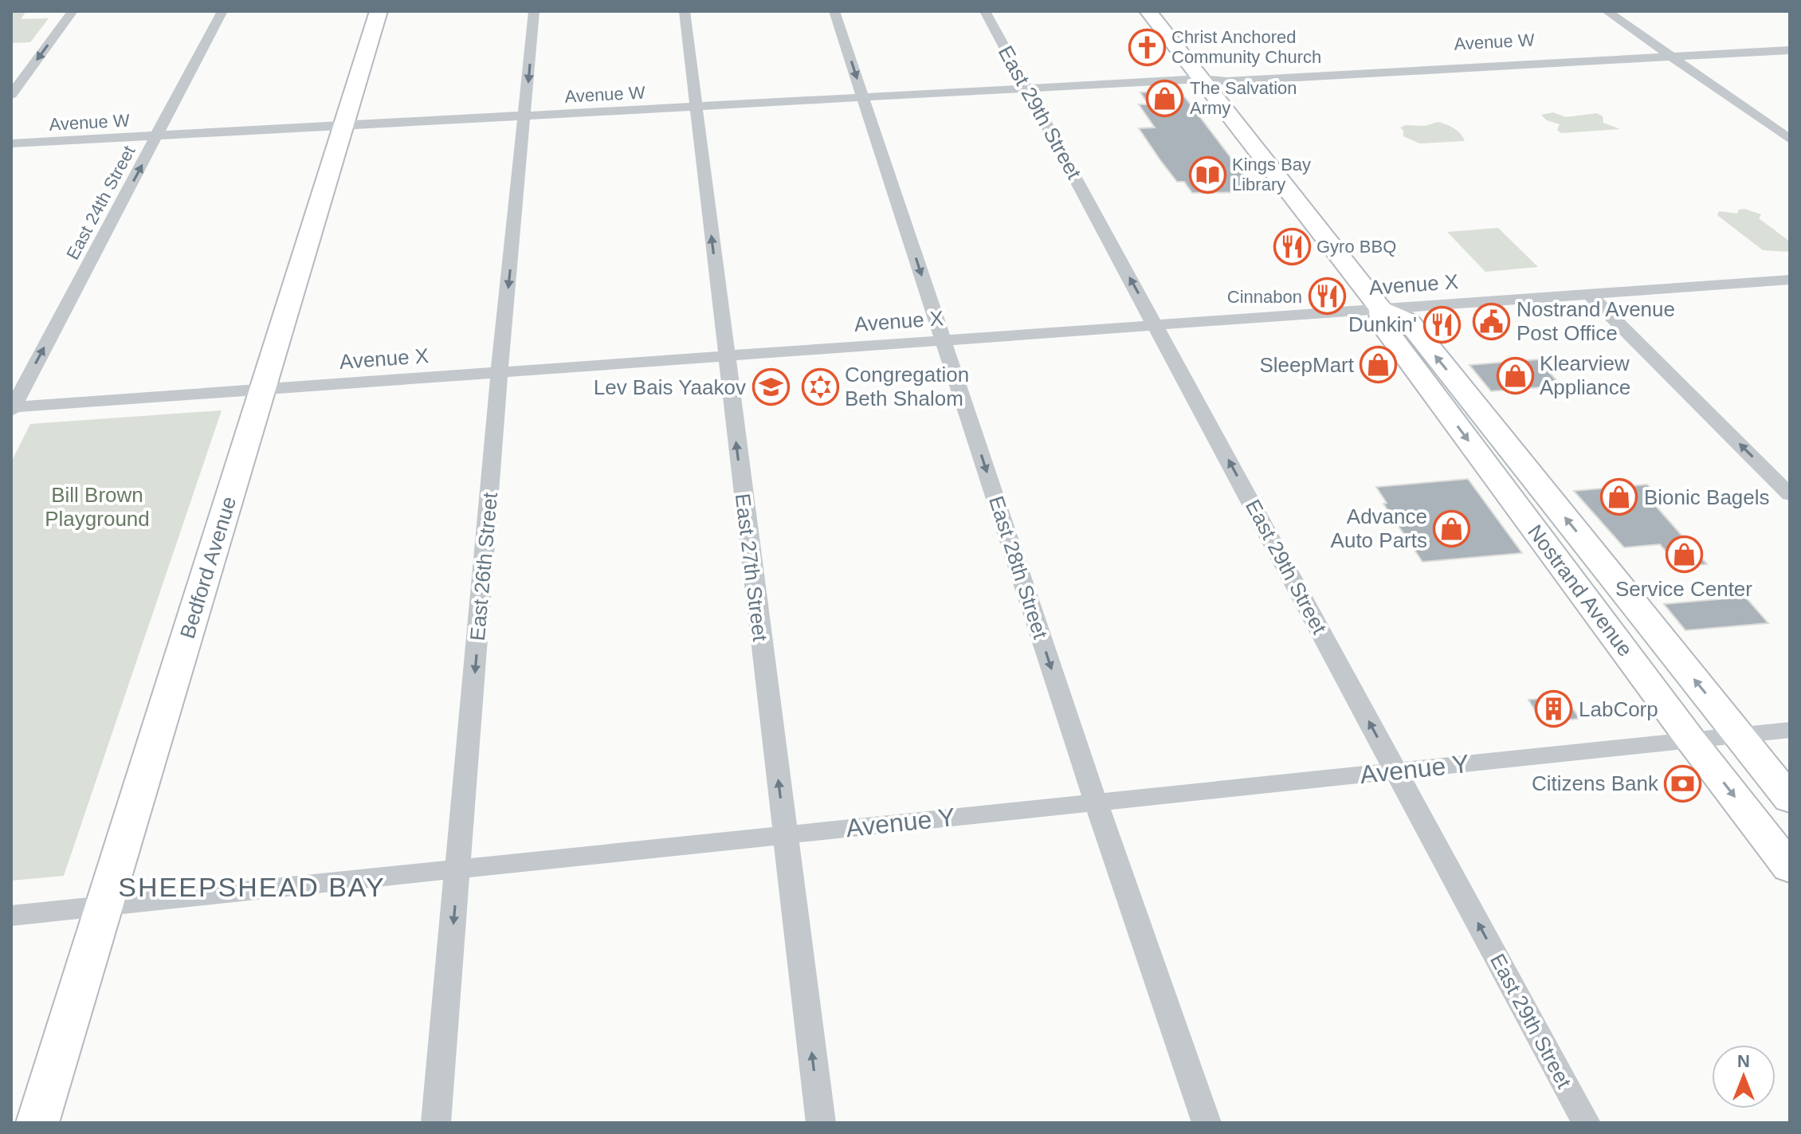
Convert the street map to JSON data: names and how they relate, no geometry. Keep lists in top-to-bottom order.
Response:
{
  "streets": {
    "main road": ["Bedford Avenue", "Nostrand Avenue"],
    "street": [
      "Avenue W",
      "East 29th Street",
      "East 24th Street",
      "Avenue X",
      "East 26th Street",
      "East 27th Street",
      "East 28th Street",
      "Avenue Y"
    ]
  },
  "crossings": [
    ["Avenue W", "East 29th Street"],
    ["Avenue W", "East 24th Street"],
    ["Avenue W", "East 26th Street"],
    ["Avenue W", "Bedford Avenue"],
    ["Avenue W", "East 27th Street"],
    ["Avenue W", "East 28th Street"],
    ["Avenue W", "Nostrand Avenue"],
    ["East 29th Street", "Avenue X"],
    ["East 29th Street", "Avenue Y"],
    ["East 24th Street", "Avenue X"],
    ["Avenue X", "East 26th Street"],
    ["Avenue X", "Bedford Avenue"],
    ["Avenue X", "East 27th Street"],
    ["Avenue X", "East 28th Street"],
    ["Avenue X", "Nostrand Avenue"],
    ["East 26th Street", "Avenue Y"],
    ["Bedford Avenue", "Avenue Y"],
    ["East 27th Street", "Avenue Y"],
    ["East 28th Street", "Avenue Y"],
    ["Nostrand Avenue", "Avenue Y"]
  ],
  "one_way": [
    "East 29th Street",
    "East 24th Street",
    "East 26th Street",
    "East 27th Street",
    "East 28th Street"
  ],
  "districts": ["SHEEPSHEAD BAY"],
  "parks": ["Bill Brown Playground"],
  "places": {
    "church": ["Christ Anchored Community Church"],
    "shop": [
      "The Salvation Army",
      "SleepMart",
      "Klearview Appliance",
      "Bionic Bagels",
      "Advance Auto Parts",
      "Service Center"
    ],
    "library": ["Kings Bay Library"],
    "restaurant": ["Gyro BBQ", "Cinnabon", "Dunkin'"],
    "public building": ["Nostrand Avenue Post Office"],
    "synagogue": ["Congregation Beth Shalom"],
    "school or university": ["Lev Bais Yaakov"],
    "building": ["LabCorp"],
    "bank": ["Citizens Bank"]
  },
  "north": "top"
}
